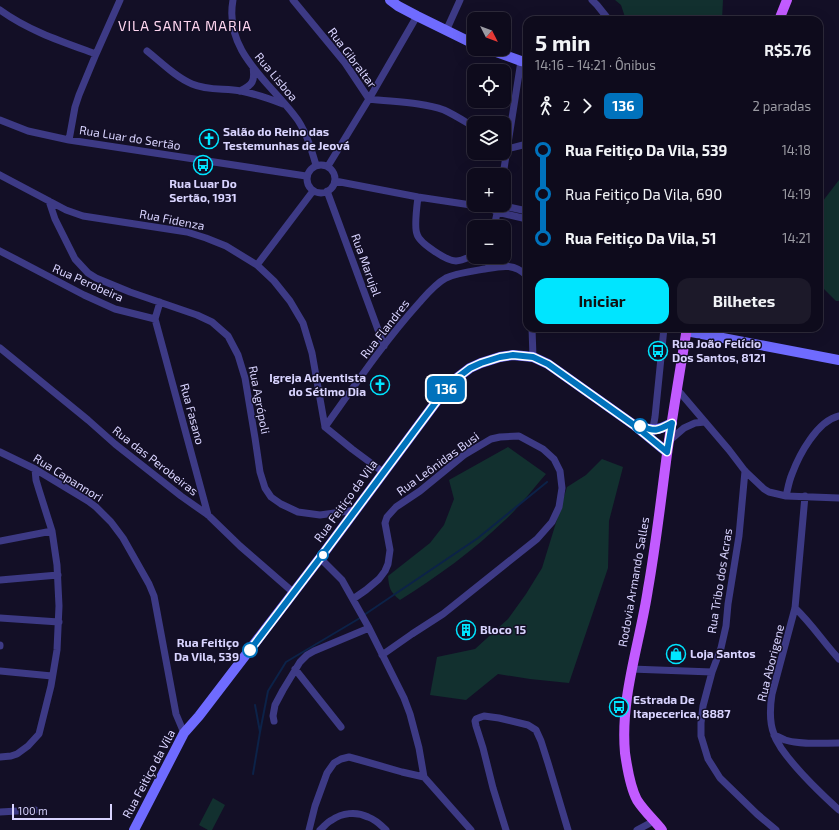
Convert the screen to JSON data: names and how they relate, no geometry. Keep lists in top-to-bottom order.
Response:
{
  "streets": {
    "main road": ["Rodovia Armando Salles"],
    "street": [
      "Rua Gibraltar",
      "Rua Lisboa",
      "Rua Luar do Sertão",
      "Rua Fidenza",
      "Rua Marujal",
      "Rua Perobeira",
      "Rua Flandres",
      "Rua Agrópoli",
      "Rua Fasano",
      "Rua das Perobeiras",
      "Rua Leônidas Busi",
      "Rua Capannori",
      "Rua Feitiço da Vila",
      "Rua Tribo dos Acras",
      "Rua Aborigene"
    ]
  },
  "crossings": [
    ["Rua Lisboa", "Rua Luar do Sertão"],
    ["Rua Lisboa", "Rua Marujal"],
    ["Rua Luar do Sertão", "Rua Marujal"],
    ["Rua Fidenza", "Rua Flandres"],
    ["Rua Fidenza", "Rua Agrópoli"],
    ["Rua Marujal", "Rua Flandres"],
    ["Rua Perobeira", "Rua Fasano"],
    ["Rua Agrópoli", "Rua Feitiço da Vila"],
    ["Rua Fasano", "Rua das Perobeiras"],
    ["Rua das Perobeiras", "Rua Feitiço da Vila"],
    ["Rua Capannori", "Rua Feitiço da Vila"],
    ["Rua Feitiço da Vila", "Rodovia Armando Salles"]
  ],
  "districts": ["VILA SANTA MARIA"],
  "places": {
    "church": ["Salão do Reino das Testemunhas de Jeová", "Igreja Adventista do Sétimo Dia"],
    "bus stop": ["Rua Luar Do Sertão, 1931", "Rua João Felício Dos Santos, 8121", "Estrada De Itapecerica, 8887"],
    "building": ["Bloco 15"],
    "other": ["Rua Feitiço Da Vila, 539"],
    "shop": ["Loja Santos"]
  },
  "lines": ["bus line 136"],
  "scale_bar": "100 m",
  "north": "bottom right",
  "page": {
    "on_map": "136",
    "map_buttons": ["+", "−"],
    "heading": ["5 min", "14:16 – 14:21 · Ônibus", "R$5.76"],
    "legs": ["2", "136", "2 paradas"],
    "list": [
      {
        "name": "Rua Feitiço Da Vila, 539",
        "value": "14:18"
      },
      {
        "name": "Rua Feitiço Da Vila, 690",
        "value": "14:19"
      },
      {
        "name": "Rua Feitiço Da Vila, 51",
        "value": "14:21"
      }
    ],
    "buttons": ["Iniciar", "Bilhetes"],
    "scale": "100 m"
  }
}
